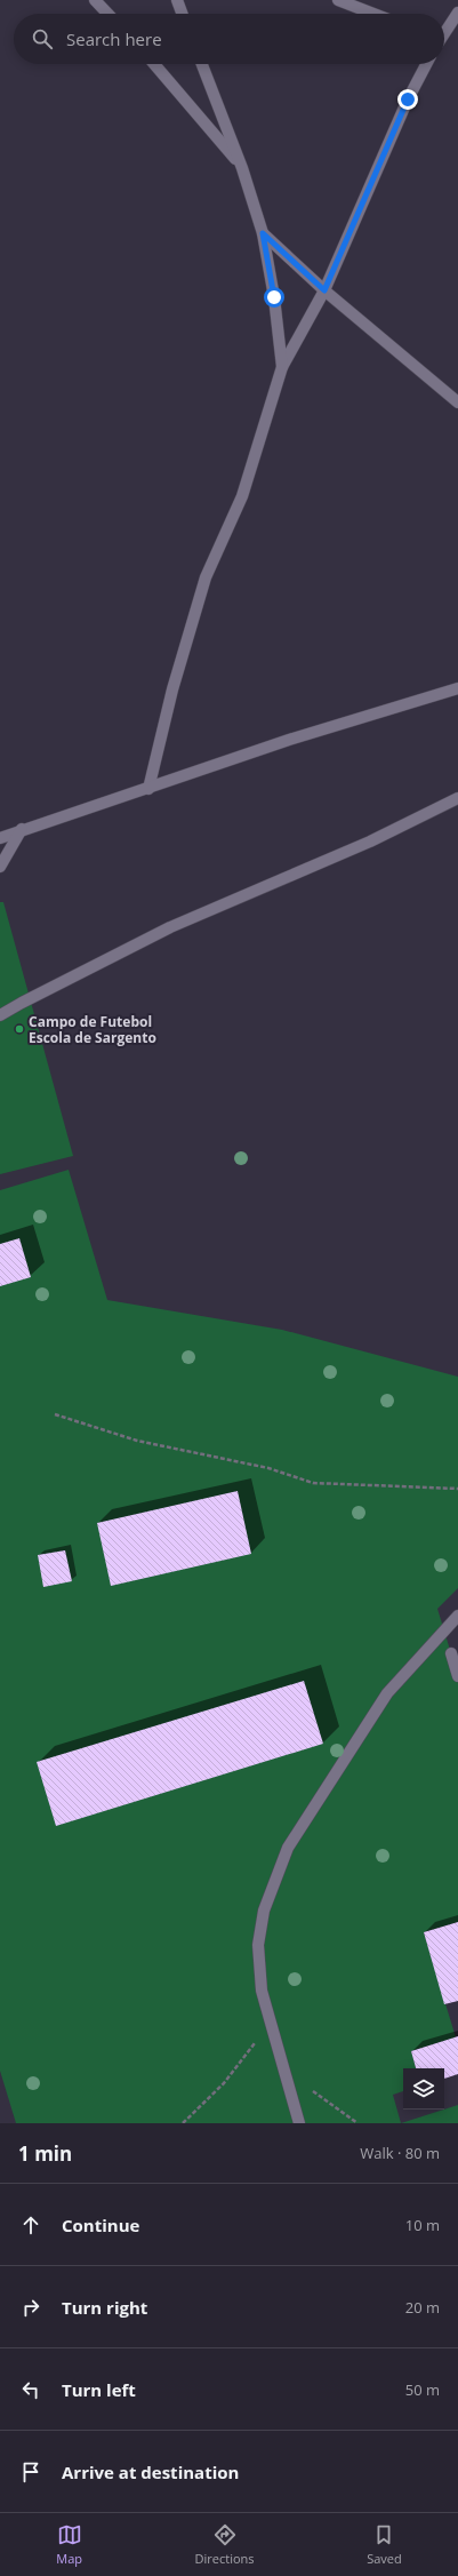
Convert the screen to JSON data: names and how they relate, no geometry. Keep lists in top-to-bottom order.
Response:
{
  "places": ["Campo de Futebol Escola de Sargento"],
  "page": {
    "search": "Search here",
    "heading": ["1 min", "Walk · 80 m"],
    "list": [
      ["Continue", "10 m"],
      ["Turn right", "20 m"],
      ["Turn left", "50 m"],
      "Arrive at destination"
    ],
    "nav": ["Map", "Directions", "Saved"]
  }
}
